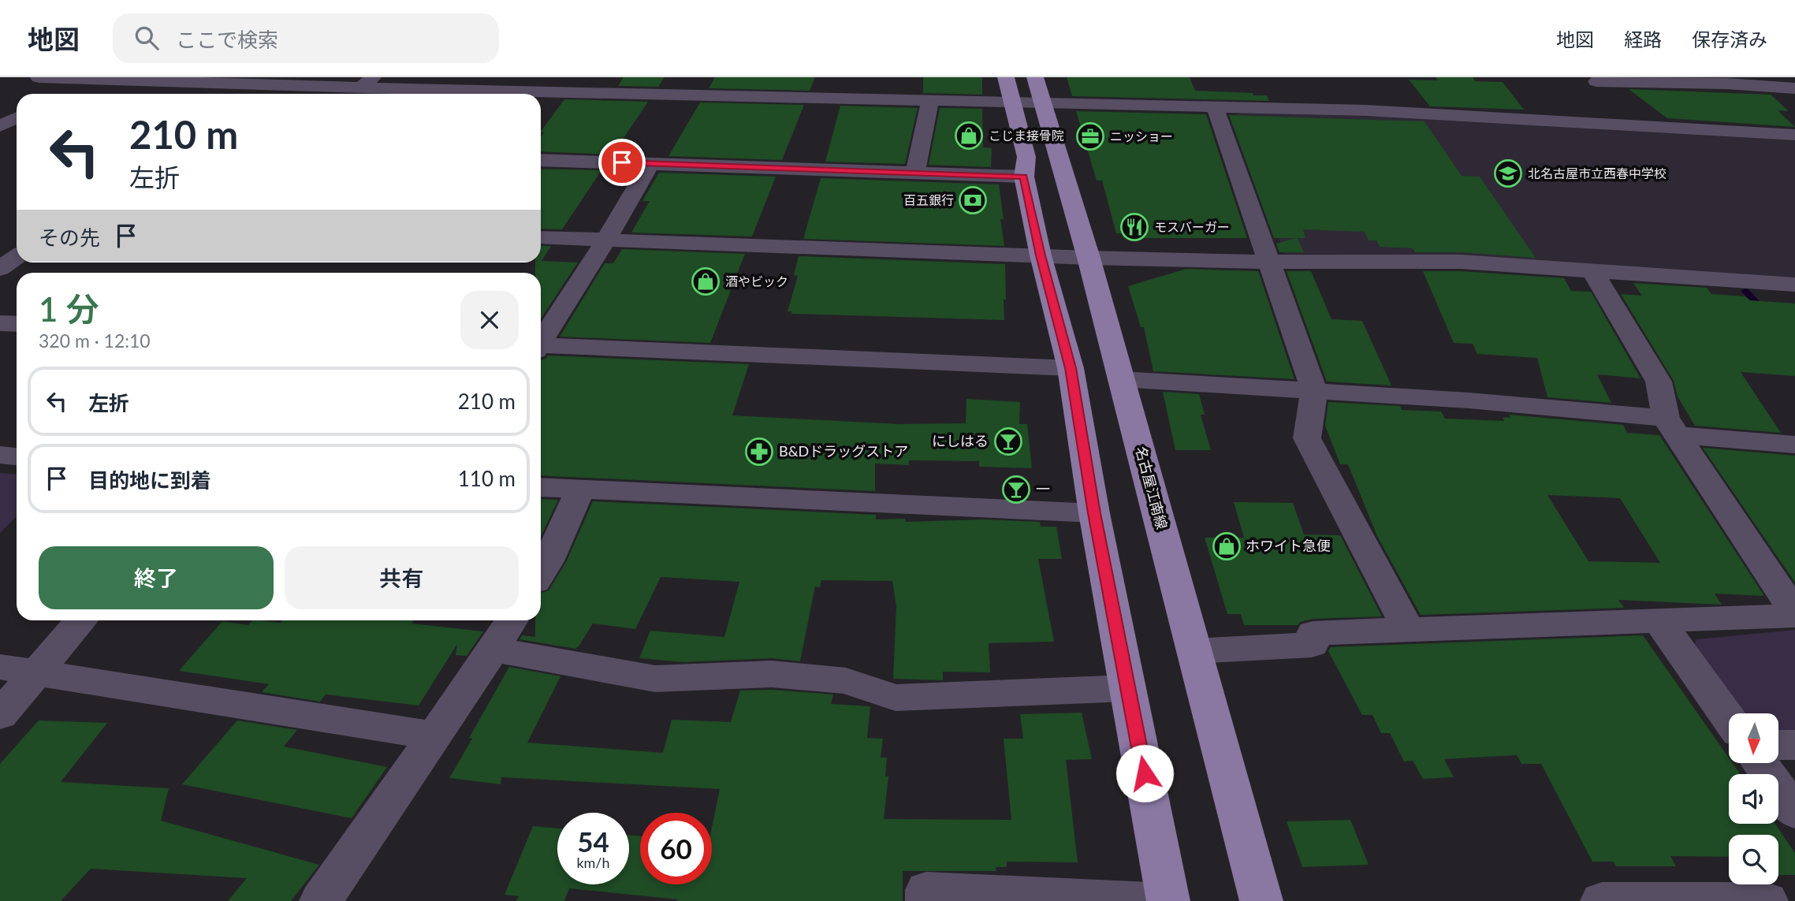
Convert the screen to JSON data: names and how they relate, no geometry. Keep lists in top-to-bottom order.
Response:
{
  "streets": {
    "main road": ["名古屋江南線"]
  },
  "places": {
    "shop": ["こじま接骨院", "酒やビック", "ホワイト急便"],
    "office": ["ニッショー"],
    "school or university": ["北名古屋市立西春中学校"],
    "bank": ["百五銀行"],
    "restaurant": ["モスバーガー"],
    "bar": ["にしはる", "一"],
    "pharmacy": ["B&Dドラッグストア"]
  },
  "north": "bottom",
  "page": {
    "header": "地図",
    "search": "ここで検索",
    "nav": ["地図", "経路", "保存済み"],
    "turn": ["210 m", "左折"],
    "then": "その先",
    "heading": ["1 分", "320 m · 12:10"],
    "list": [
      {
        "name": "左折",
        "value": "210 m"
      },
      {
        "name": "目的地に到着",
        "value": "110 m"
      }
    ],
    "buttons": ["終了", "共有"],
    "speed": "54 km/h",
    "limit": "60"
  }
}
